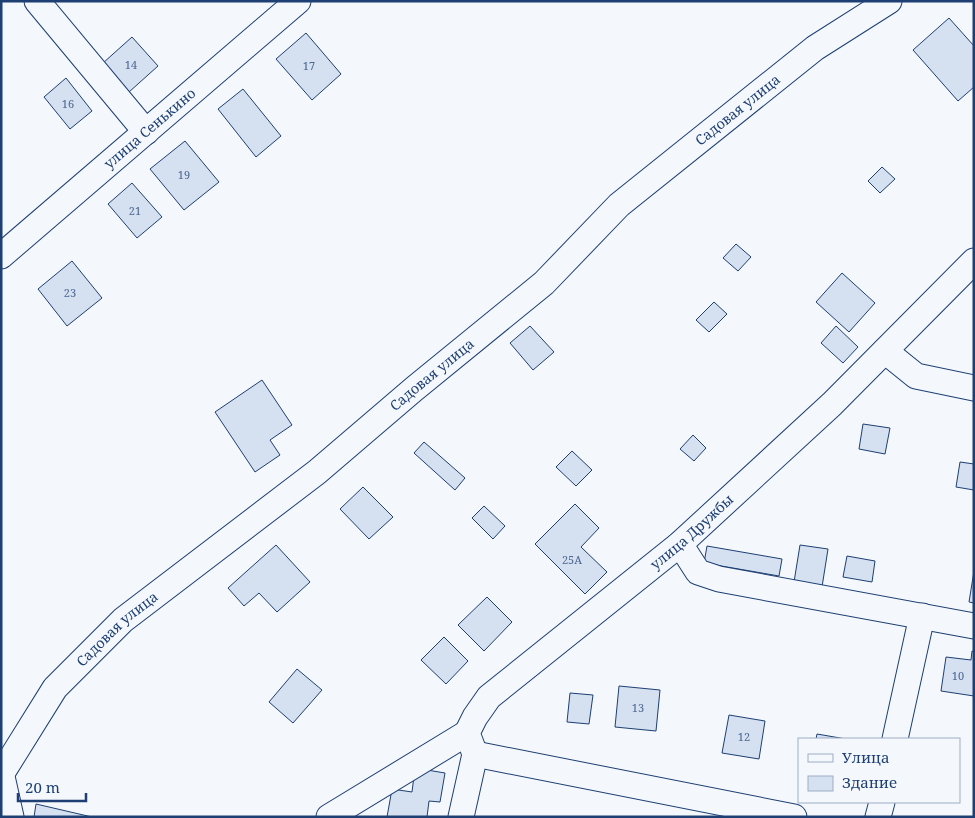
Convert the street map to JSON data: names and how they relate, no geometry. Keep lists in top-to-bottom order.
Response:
{
  "streets": {
    "street": ["Садовая улица", "улица Сенькино", "улица Дружбы"]
  },
  "house_numbers": [
    "14",
    "17",
    "16",
    "19",
    "21",
    "23",
    "25А",
    "10",
    "13",
    "12"
  ],
  "legend": ["Улица", "Здание"],
  "scale_bar": "20 m"
}
